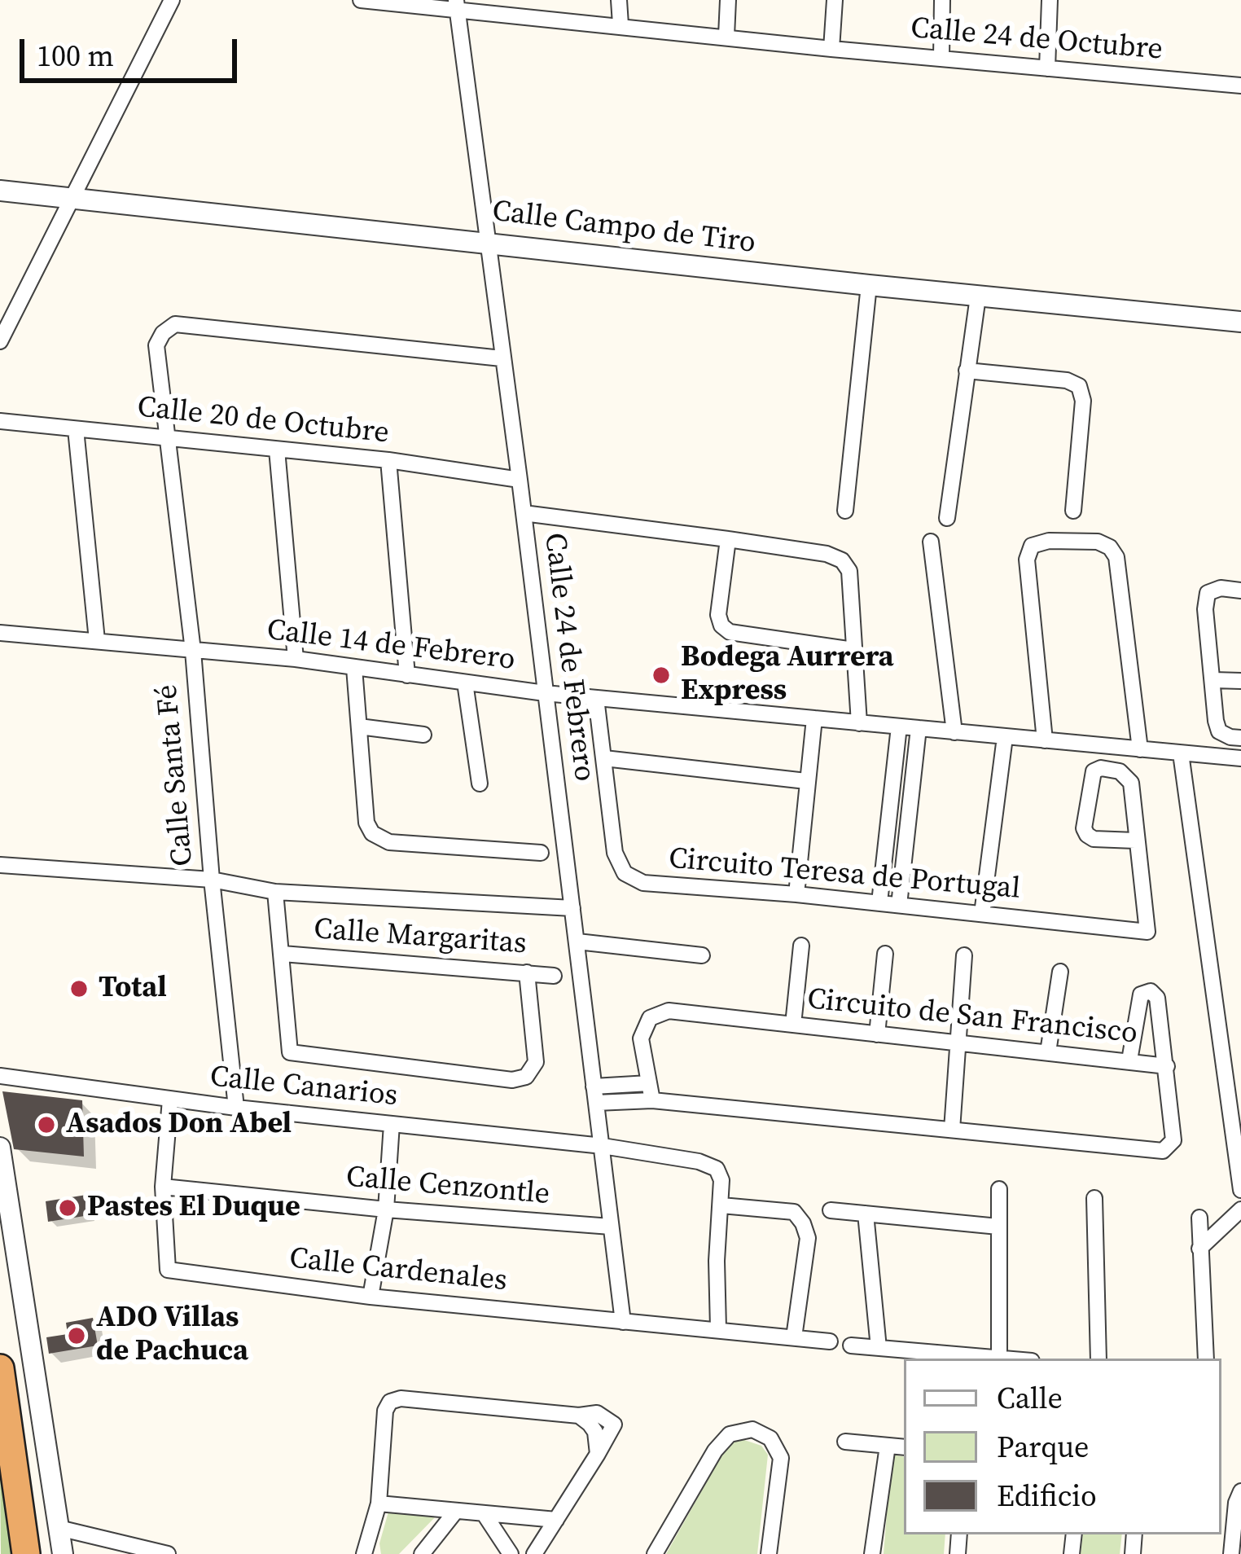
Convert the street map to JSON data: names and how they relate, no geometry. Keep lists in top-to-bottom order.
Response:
{
  "streets": {
    "street": [
      "Calle 24 de Octubre",
      "Calle Campo de Tiro",
      "Calle 20 de Octubre",
      "Calle 14 de Febrero",
      "Calle 24 de Febrero",
      "Calle Santa Fé",
      "Circuito Teresa de Portugal",
      "Calle Margaritas",
      "Circuito de San Francisco",
      "Calle Canarios",
      "Calle Cenzontle",
      "Calle Cardenales"
    ]
  },
  "crossings": [
    ["Calle 24 de Octubre", "Calle 24 de Febrero"],
    ["Calle Campo de Tiro", "Calle 24 de Febrero"],
    ["Calle 20 de Octubre", "Calle 24 de Febrero"],
    ["Calle 20 de Octubre", "Calle Santa Fé"],
    ["Calle 14 de Febrero", "Calle 24 de Febrero"],
    ["Calle 14 de Febrero", "Calle Santa Fé"],
    ["Calle 14 de Febrero", "Circuito Teresa de Portugal"],
    ["Calle 24 de Febrero", "Calle Santa Fé"],
    ["Calle 24 de Febrero", "Circuito de San Francisco"],
    ["Calle 24 de Febrero", "Calle Canarios"],
    ["Calle 24 de Febrero", "Calle Cenzontle"],
    ["Calle 24 de Febrero", "Calle Cardenales"],
    ["Calle Santa Fé", "Calle Canarios"],
    ["Calle Cenzontle", "Calle Cardenales"]
  ],
  "places": [
    "Bodega Aurrera Express",
    "Total",
    "Asados Don Abel",
    "Pastes El Duque",
    "ADO Villas de Pachuca"
  ],
  "legend": ["Calle", "Parque", "Edificio"],
  "scale_bar": "100 m"
}
